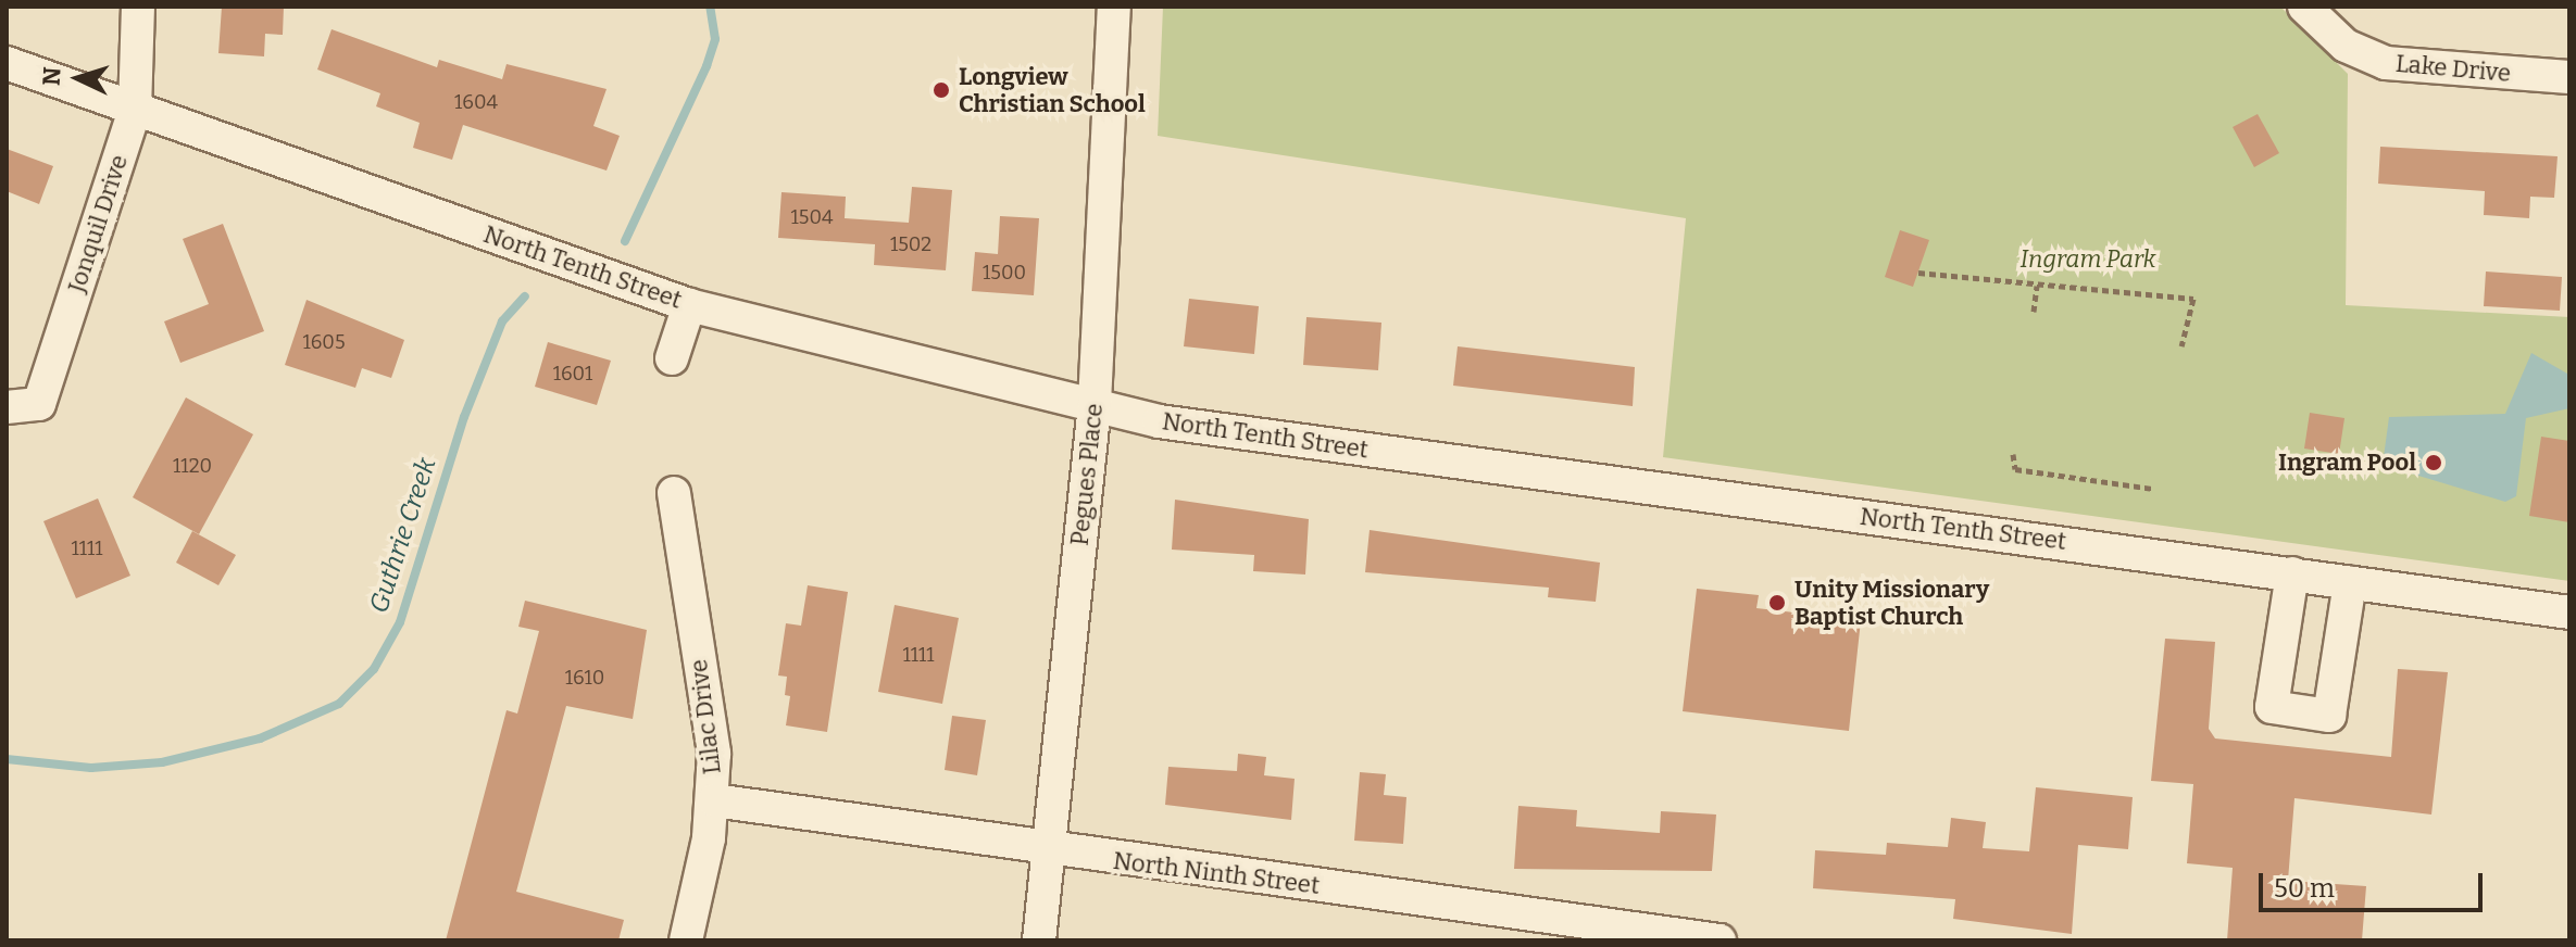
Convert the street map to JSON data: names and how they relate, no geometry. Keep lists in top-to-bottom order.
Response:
{
  "streets": {
    "street": [
      "Lake Drive",
      "Jonquil Drive",
      "North Tenth Street",
      "Pegues Place",
      "Lilac Drive",
      "North Ninth Street"
    ]
  },
  "crossings": [
    ["Jonquil Drive", "North Tenth Street"],
    ["North Tenth Street", "Pegues Place"],
    ["Pegues Place", "North Ninth Street"],
    ["Lilac Drive", "North Ninth Street"]
  ],
  "water": ["Guthrie Creek"],
  "parks": ["Ingram Park"],
  "places": ["Longview Christian School", "Ingram Pool", "Unity Missionary Baptist Church"],
  "house_numbers": [
    "1604",
    "1504",
    "1502",
    "1500",
    "1605",
    "1601",
    "1120",
    "1111",
    "1111",
    "1610"
  ],
  "scale_bar": "50 m",
  "north": "left"
}
